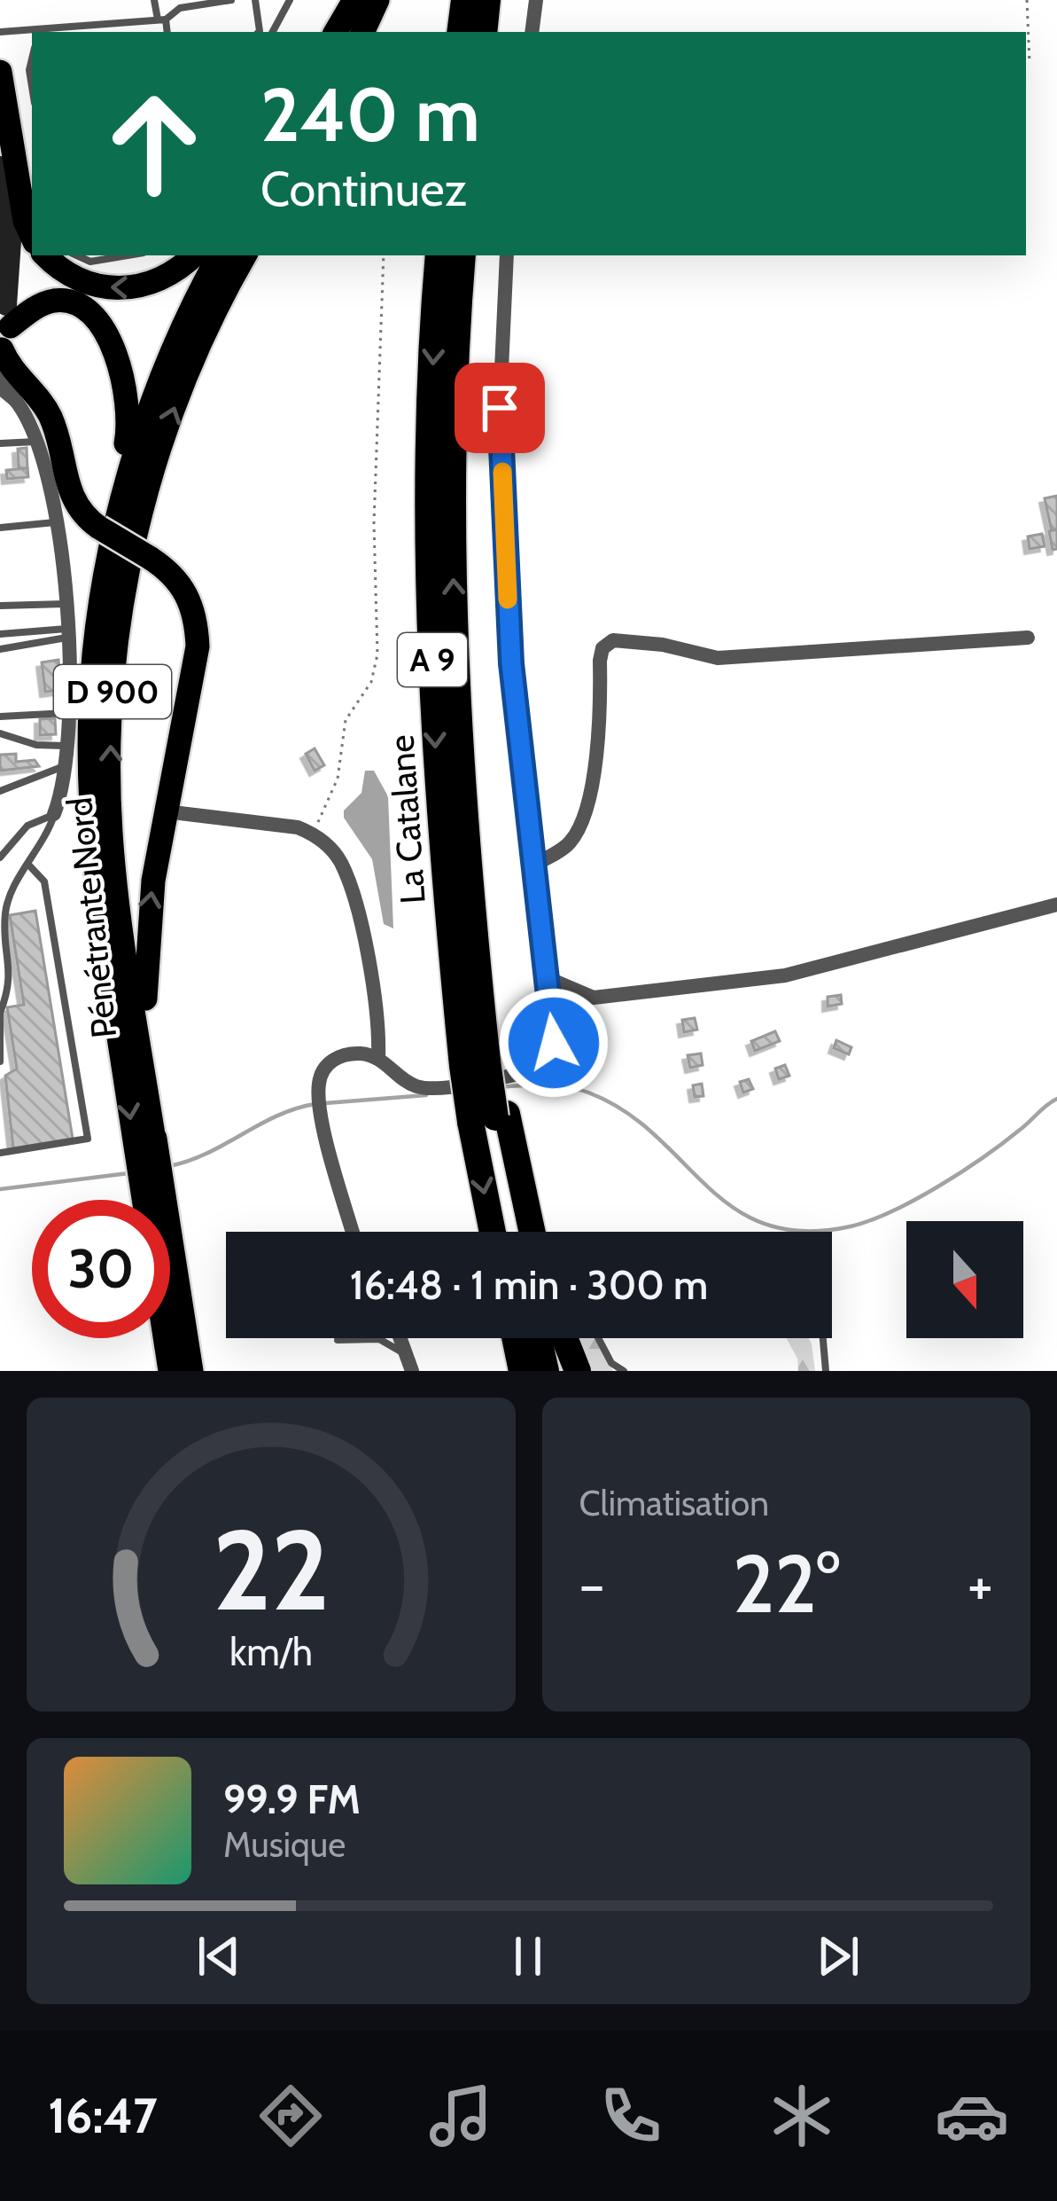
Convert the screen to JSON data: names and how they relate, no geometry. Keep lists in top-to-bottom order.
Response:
{
  "streets": {
    "highway": [
      "A 9",
      "D 900",
      "La Catalane",
      "Pénétrante Nord"
    ]
  },
  "crossings": [
    ["D 900", "Pénétrante Nord"]
  ],
  "north": "bottom",
  "page": {
    "turn": ["240 m", "Continuez"],
    "limit": "30",
    "trip": "16:48 · 1 min · 300 m",
    "tile": "Climatisation",
    "heat": ["−", "22°", "+"],
    "song": ["99.9 FM", "Musique"],
    "tabs": "16:47",
    "gauge": ["22", "km/h"]
  }
}
